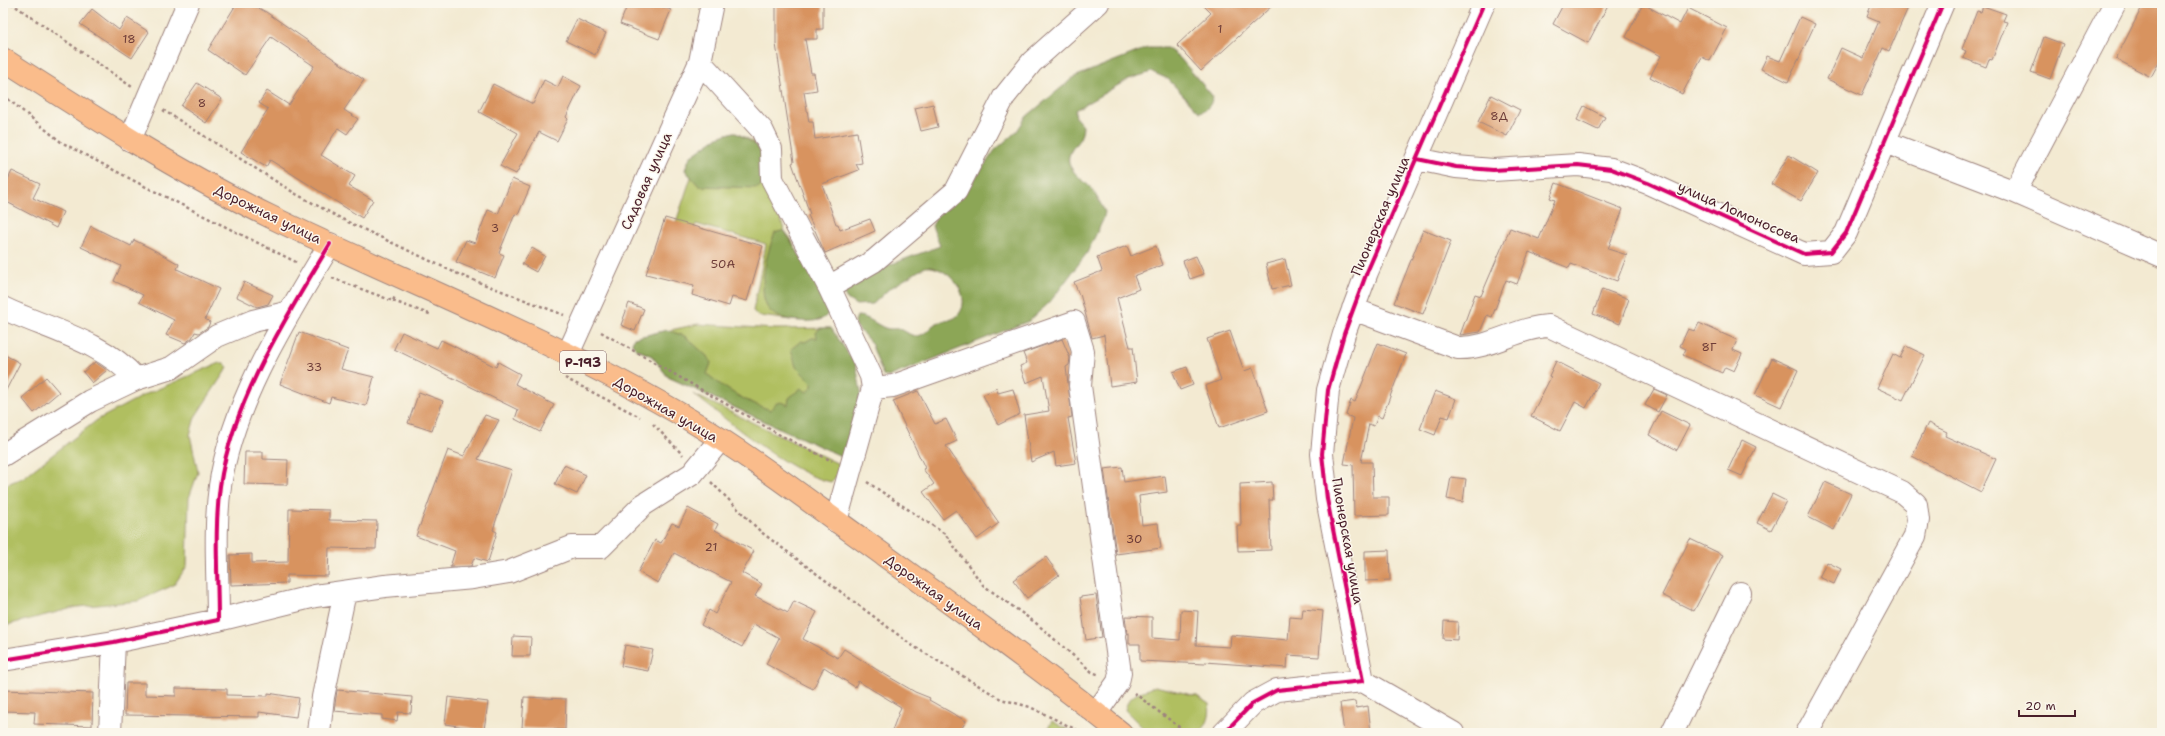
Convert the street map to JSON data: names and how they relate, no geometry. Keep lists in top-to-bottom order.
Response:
{
  "streets": {
    "main road": ["Дорожная улица", "Р-193"],
    "street": ["Садовая улица", "улица Ломоносова", "Пионерская улица"]
  },
  "crossings": [
    ["Садовая улица", "Дорожная улица"],
    ["улица Ломоносова", "Пионерская улица"]
  ],
  "house_numbers": [
    "1",
    "18",
    "8",
    "8Д",
    "3",
    "50А",
    "8Г",
    "33",
    "30",
    "21"
  ],
  "scale_bar": "20 m"
}
